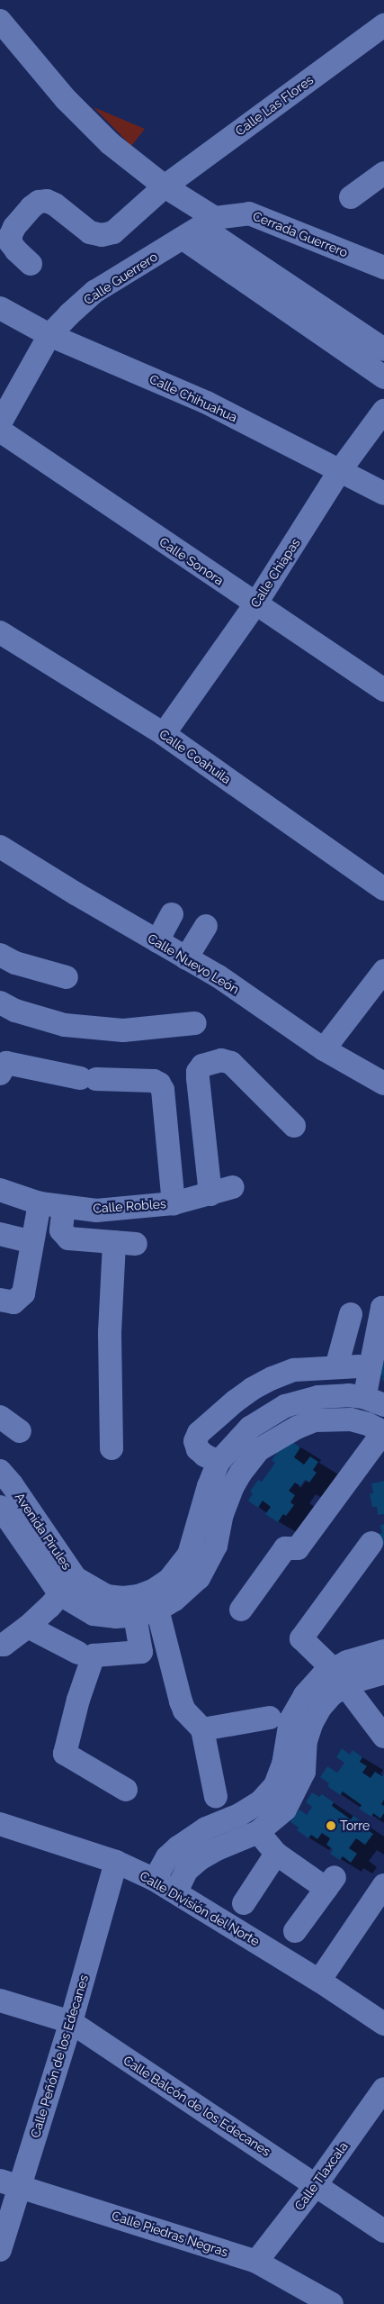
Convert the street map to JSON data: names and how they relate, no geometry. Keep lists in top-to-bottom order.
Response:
{
  "streets": {
    "street": [
      "Calle Las Flores",
      "Cerrada Guerrero",
      "Calle Guerrero",
      "Calle Chihuahua",
      "Calle Sonora",
      "Calle Chiapas",
      "Calle Coahuila",
      "Calle Nuevo León",
      "Calle Robles",
      "Avenida Pirules",
      "Calle División del Norte",
      "Calle Peñón de los Edecanes",
      "Calle Balcón de los Edecanes",
      "Calle Tlaxcala",
      "Calle Piedras Negras"
    ]
  },
  "crossings": [
    ["Cerrada Guerrero", "Calle Guerrero"],
    ["Calle Guerrero", "Calle Chihuahua"],
    ["Calle Chihuahua", "Calle Chiapas"],
    ["Calle Sonora", "Calle Chiapas"],
    ["Calle Chiapas", "Calle Coahuila"],
    ["Calle División del Norte", "Calle Peñón de los Edecanes"],
    ["Calle Peñón de los Edecanes", "Calle Balcón de los Edecanes"],
    ["Calle Peñón de los Edecanes", "Calle Piedras Negras"],
    ["Calle Balcón de los Edecanes", "Calle Tlaxcala"],
    ["Calle Tlaxcala", "Calle Piedras Negras"]
  ],
  "places": ["Torre"]
}
